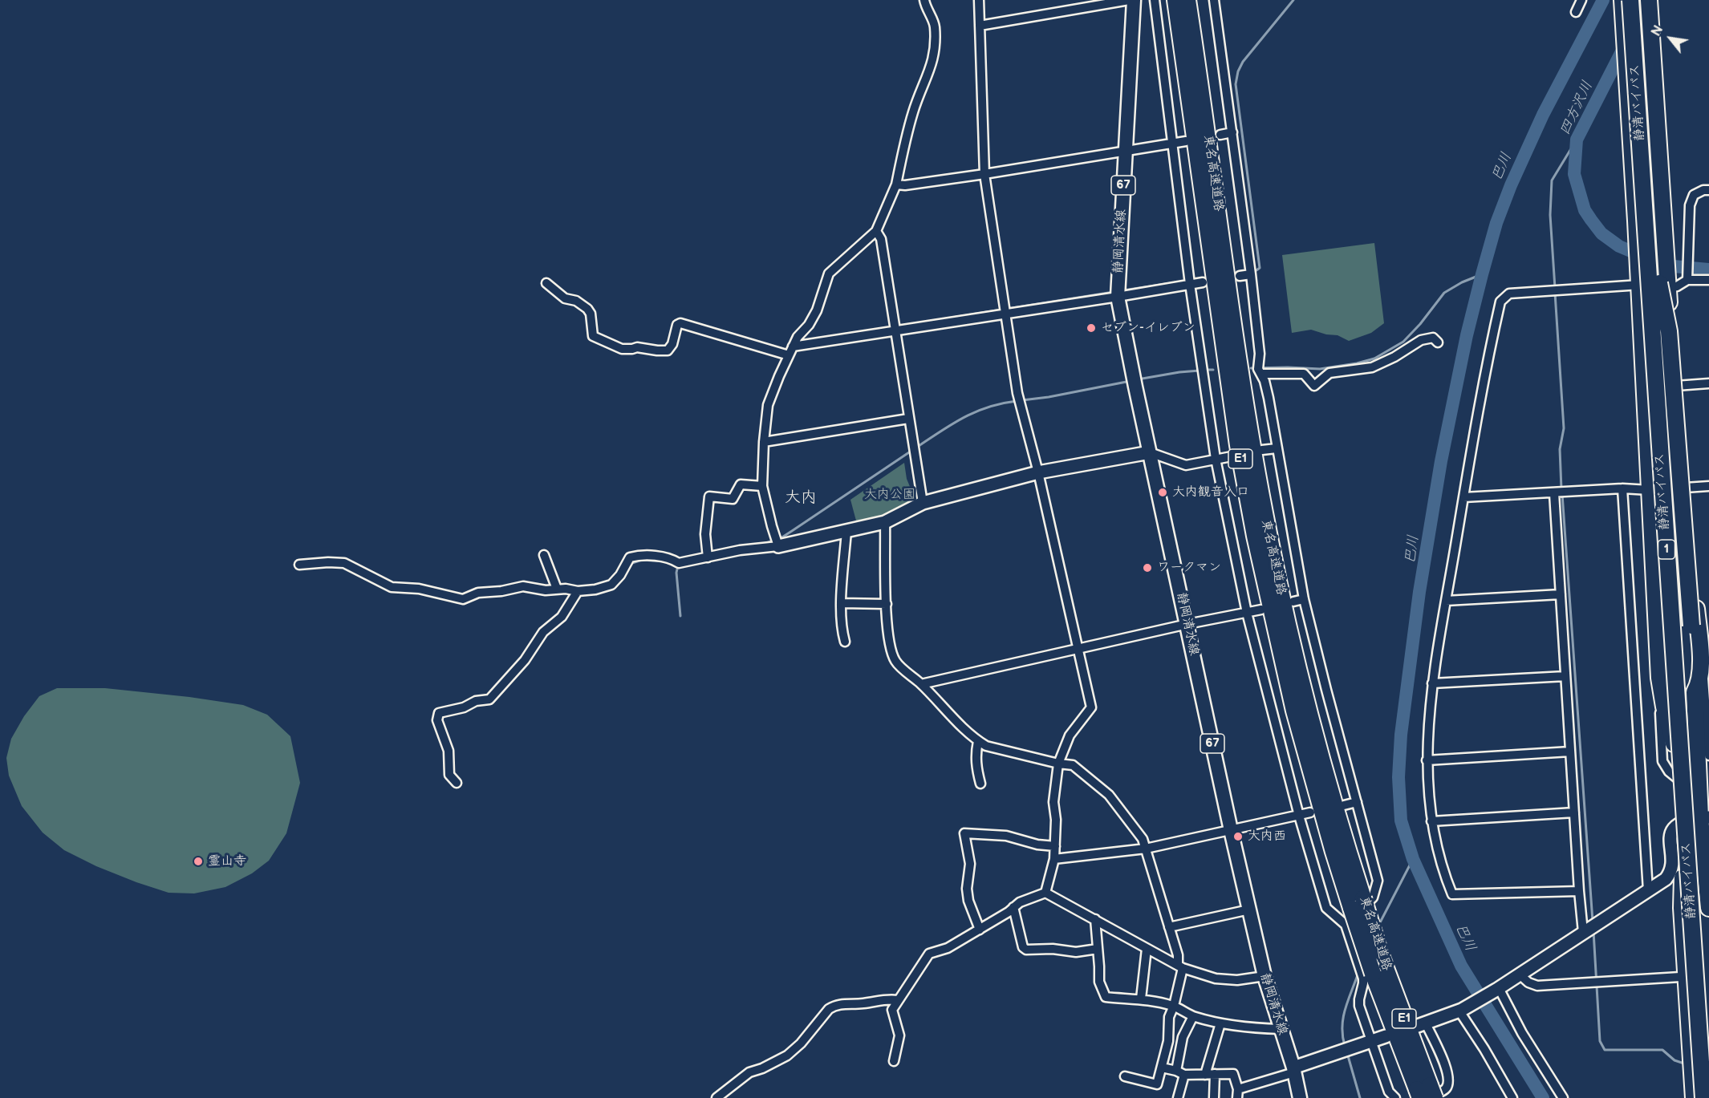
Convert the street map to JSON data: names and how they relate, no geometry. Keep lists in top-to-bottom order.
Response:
{
  "streets": {
    "highway": [
      "静清バイパス",
      "東名高速道路",
      "E1",
      "1"
    ],
    "main road": ["67", "静岡清水線"]
  },
  "crossings": [
    ["静清バイパス", "1"]
  ],
  "districts": ["大内"],
  "water": ["四方沢川", "巴川"],
  "parks": ["大内公園"],
  "places": [
    "セブン-イレブン",
    "大内観音入口",
    "ワークマン",
    "大内西",
    "霊山寺"
  ],
  "north": "top left"
}
